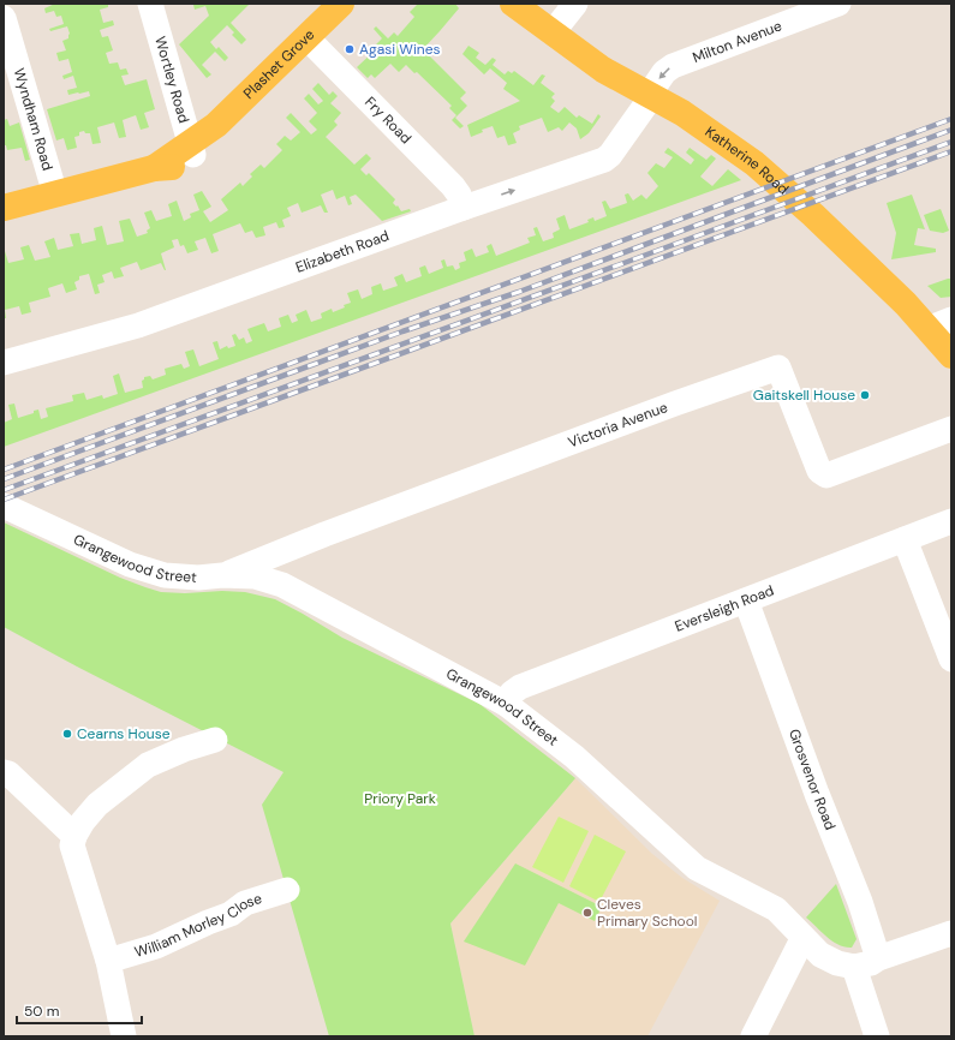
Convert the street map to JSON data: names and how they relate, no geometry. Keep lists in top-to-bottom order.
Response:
{
  "streets": {
    "main road": ["Plashet Grove", "Katherine Road"],
    "street": [
      "Milton Avenue",
      "Wortley Road",
      "Wyndham Road",
      "Fry Road",
      "Elizabeth Road",
      "Victoria Avenue",
      "Grangewood Street",
      "Eversleigh Road",
      "Grosvenor Road",
      "William Morley Close"
    ]
  },
  "crossings": [
    ["Milton Avenue", "Katherine Road"],
    ["Milton Avenue", "Elizabeth Road"],
    ["Plashet Grove", "Wortley Road"],
    ["Plashet Grove", "Wyndham Road"],
    ["Plashet Grove", "Fry Road"],
    ["Fry Road", "Elizabeth Road"],
    ["Katherine Road", "Elizabeth Road"],
    ["Victoria Avenue", "Grangewood Street"],
    ["Grangewood Street", "Eversleigh Road"],
    ["Eversleigh Road", "Grosvenor Road"]
  ],
  "one_way": ["Milton Avenue"],
  "parks": ["Priory Park"],
  "places": [
    "Agasi Wines",
    "Gaitskell House",
    "Cearns House",
    "Cleves Primary School"
  ],
  "scale_bar": "50 m"
}
